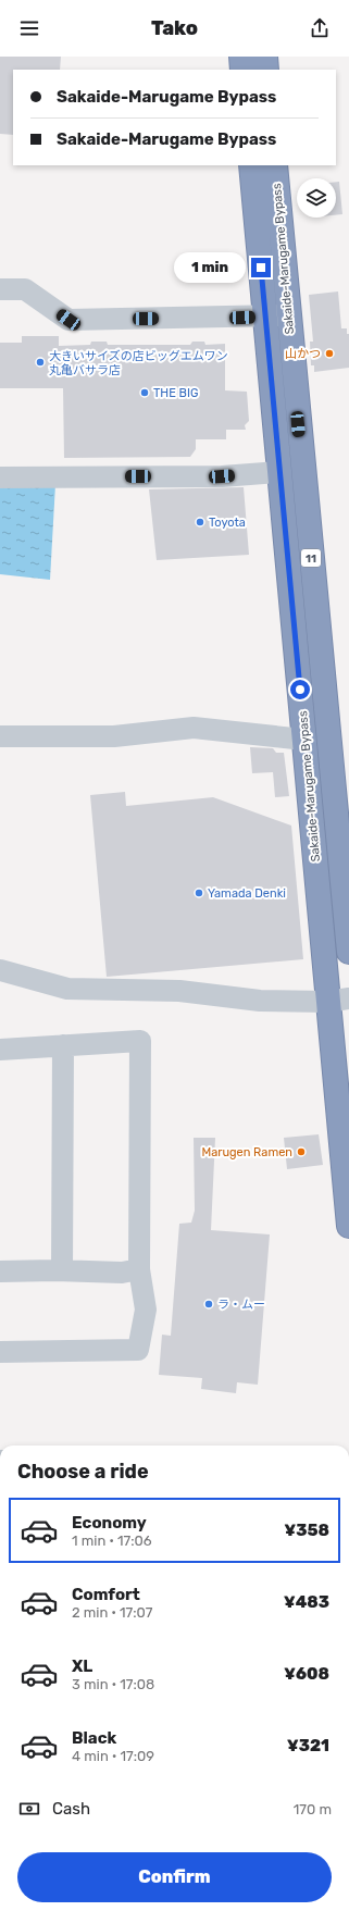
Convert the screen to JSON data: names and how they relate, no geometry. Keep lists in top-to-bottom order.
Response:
{
  "streets": {
    "highway": ["Sakaide-Marugame Bypass", "11"]
  },
  "places": [
    "山かつ",
    "大きいサイズの店ビッグエムワン 丸亀バサラ店",
    "THE BIG",
    "Toyota",
    "Yamada Denki",
    "Marugen Ramen",
    "ラ・ムー"
  ],
  "page": {
    "header": "Tako",
    "banner": ["Sakaide-Marugame Bypass", "Sakaide-Marugame Bypass"],
    "bubble": "1 min",
    "heading": "Choose a ride",
    "list": [
      {
        "name": "Economy",
        "note": "1 min · 17:06",
        "value": "¥358"
      },
      {
        "name": "Comfort",
        "note": "2 min · 17:07",
        "value": "¥483"
      },
      {
        "name": "XL",
        "note": "3 min · 17:08",
        "value": "¥608"
      },
      {
        "name": "Black",
        "note": "4 min · 17:09",
        "value": "¥321"
      }
    ],
    "pay": ["Cash", "170 m"],
    "buttons": "Confirm"
  }
}
